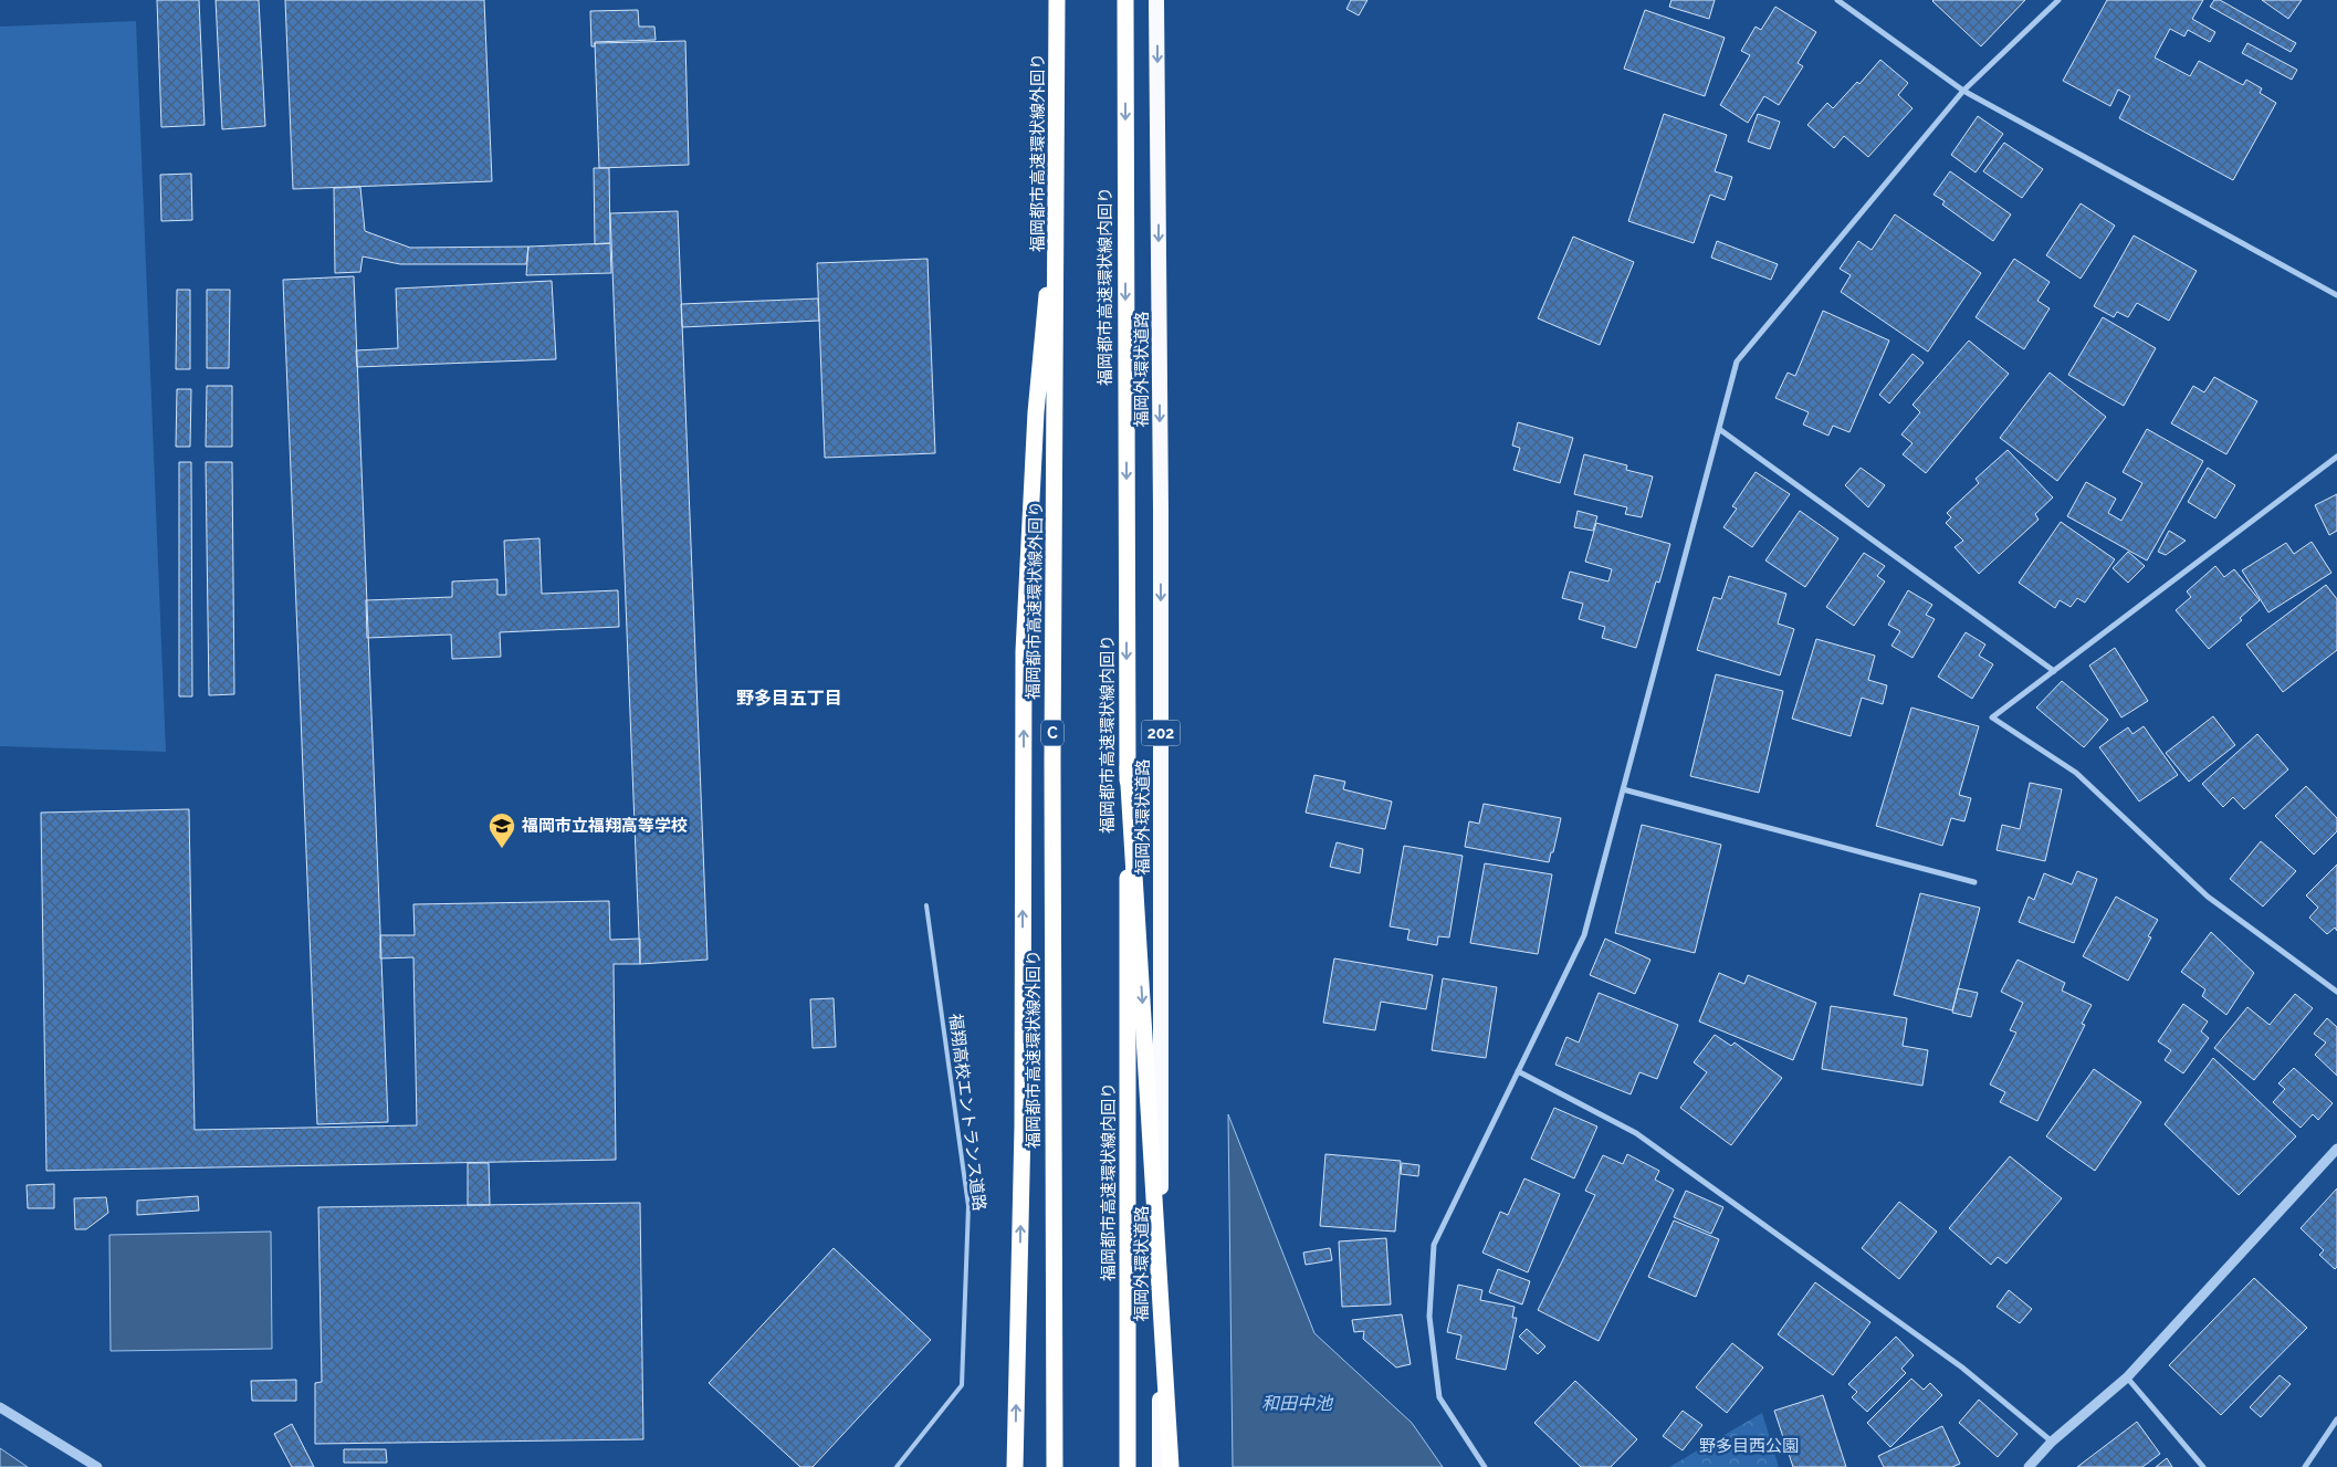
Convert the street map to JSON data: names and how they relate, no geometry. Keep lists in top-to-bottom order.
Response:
{
  "streets": {
    "highway": [
      "福岡都市高速環状線外回り",
      "福岡都市高速環状線内回り",
      "福岡外環状道路",
      "C",
      "202"
    ],
    "lane": ["福翔高校エントランス道路"]
  },
  "districts": ["野多目五丁目"],
  "water": ["和田中池"],
  "parks": ["野多目西公園"],
  "places": {
    "school or university": ["福岡市立福翔高等学校"]
  }
}
